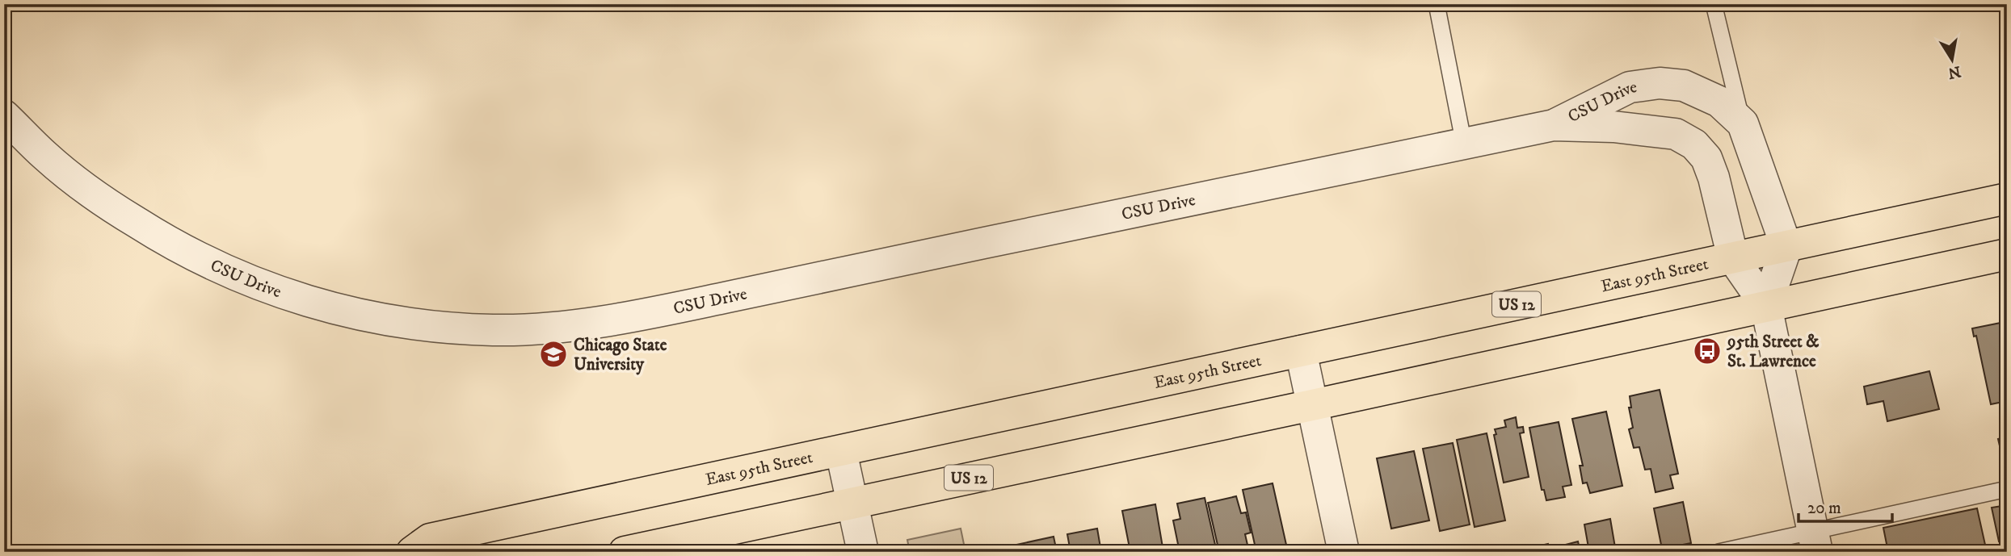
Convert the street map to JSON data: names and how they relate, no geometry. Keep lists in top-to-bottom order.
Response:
{
  "streets": {
    "main road": ["East 95th Street", "US 12"],
    "street": ["CSU Drive"]
  },
  "crossings": [
    ["CSU Drive", "East 95th Street"]
  ],
  "places": {
    "bus stop": ["95th Street & St. Lawrence"],
    "school or university": ["Chicago State University"]
  },
  "scale_bar": "20 m",
  "north": "bottom"
}
